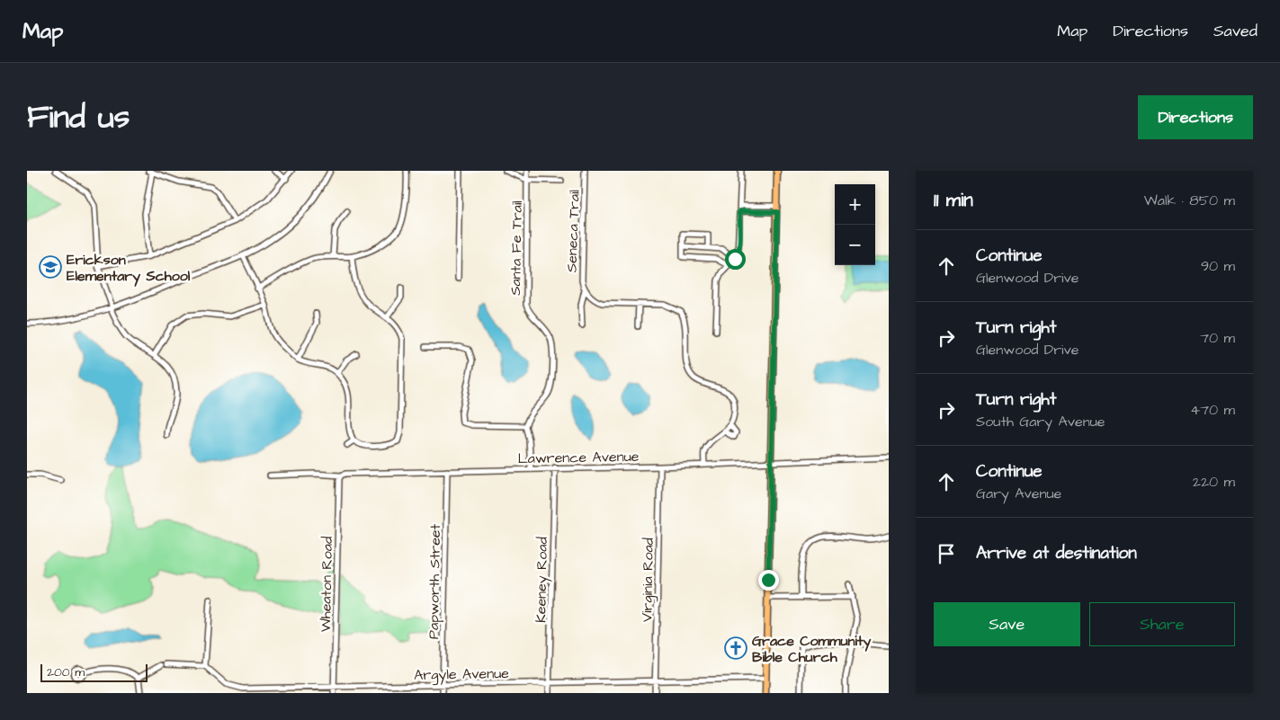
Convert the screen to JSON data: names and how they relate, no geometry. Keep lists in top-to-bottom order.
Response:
{
  "streets": {
    "street": [
      "Seneca Trail",
      "Santa Fe Trail",
      "Lawrence Avenue",
      "Keeney Road",
      "Virginia Road",
      "Papworth Street",
      "Wheaton Road",
      "Argyle Avenue"
    ]
  },
  "crossings": [
    ["Seneca Trail", "Lawrence Avenue"],
    ["Lawrence Avenue", "Keeney Road"],
    ["Lawrence Avenue", "Virginia Road"],
    ["Lawrence Avenue", "Papworth Street"],
    ["Lawrence Avenue", "Wheaton Road"],
    ["Keeney Road", "Argyle Avenue"],
    ["Virginia Road", "Argyle Avenue"],
    ["Papworth Street", "Argyle Avenue"],
    ["Wheaton Road", "Argyle Avenue"]
  ],
  "places": {
    "school or university": ["Erickson Elementary School"],
    "church": ["Grace Community Bible Church"]
  },
  "scale_bar": "200 m",
  "page": {
    "header": "Map",
    "nav": ["Map", "Directions", "Saved"],
    "title": "Find us",
    "buttons": [
      "Directions",
      ["Save", "Share"]
    ],
    "heading": ["11 min", "Walk · 850 m"],
    "map_buttons": ["+", "−"],
    "list": [
      ["Continue", "Glenwood Drive", "90 m"],
      ["Turn right", "Glenwood Drive", "70 m"],
      ["Turn right", "South Gary Avenue", "470 m"],
      ["Continue", "Gary Avenue", "220 m"],
      "Arrive at destination"
    ],
    "scale": "200 m"
  }
}
